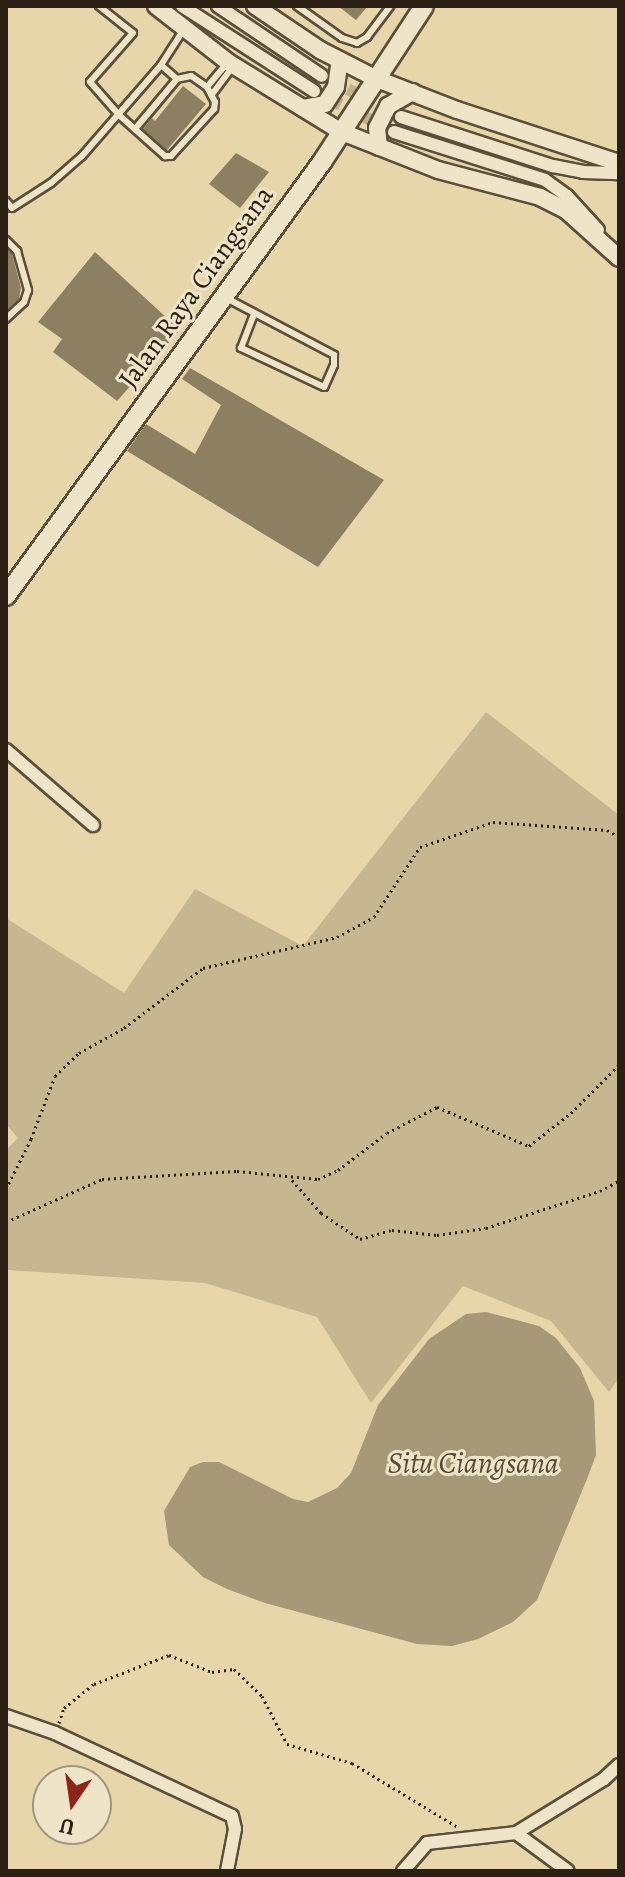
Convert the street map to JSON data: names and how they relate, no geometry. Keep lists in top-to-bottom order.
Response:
{
  "streets": {
    "main road": ["Jalan Raya Ciangsana"]
  },
  "water": ["Situ Ciangsana"],
  "north": "bottom"
}
